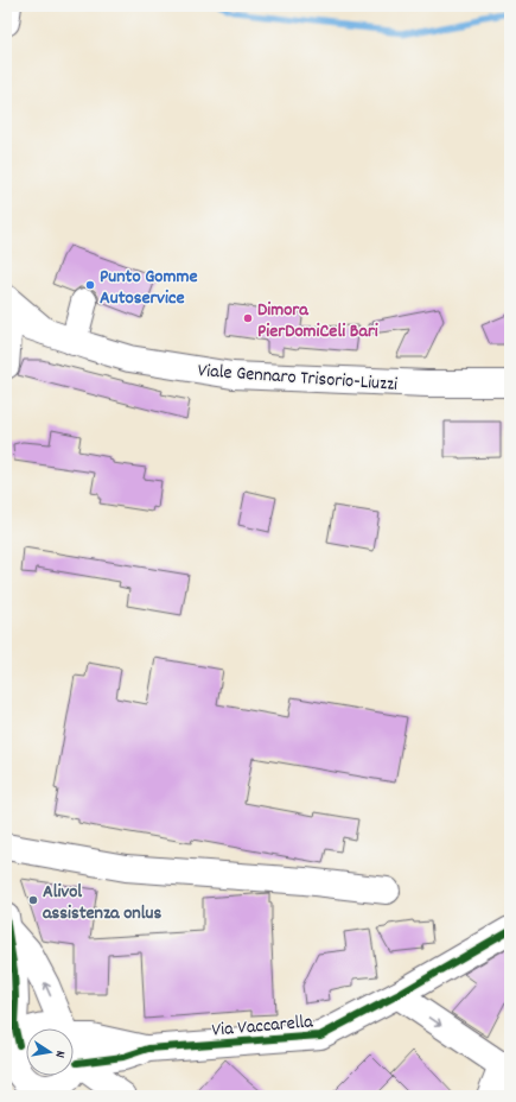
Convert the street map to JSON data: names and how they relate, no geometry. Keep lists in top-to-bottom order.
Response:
{
  "streets": {
    "street": ["Viale Gennaro Trisorio-Liuzzi", "Via Vaccarella"]
  },
  "places": ["Punto Gomme Autoservice", "Dimora PierDomiCeli Bari", "Alivol assistenza onlus"],
  "north": "right"
}
